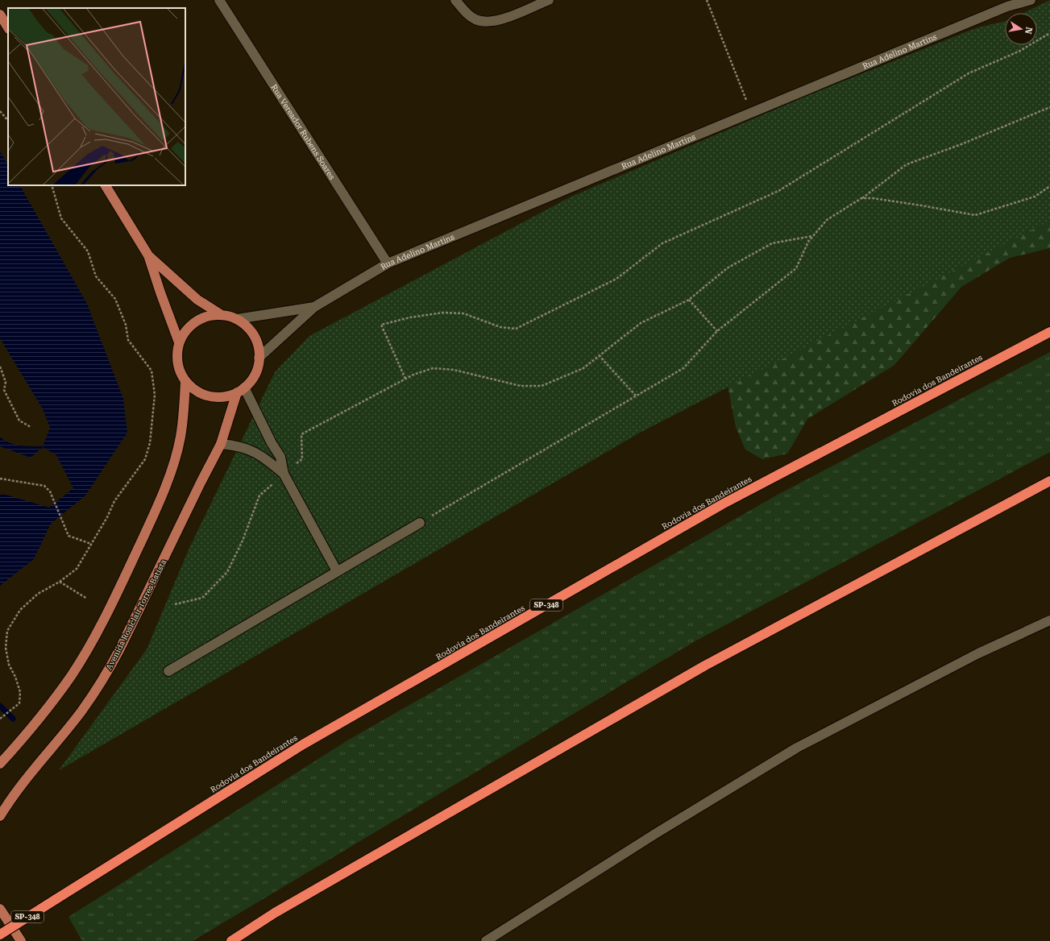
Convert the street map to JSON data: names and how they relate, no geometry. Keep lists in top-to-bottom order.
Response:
{
  "streets": {
    "highway": ["Rodovia dos Bandeirantes", "SP-348"],
    "main road": ["Avenida Rosiclair Torres Batista"],
    "street": ["Rua Adelino Martins", "Rua Vereador Rubens Soares"]
  },
  "crossings": [
    ["Rua Adelino Martins", "Rua Vereador Rubens Soares"],
    ["Rua Adelino Martins", "Avenida Rosiclair Torres Batista"]
  ],
  "north": "right"
}
